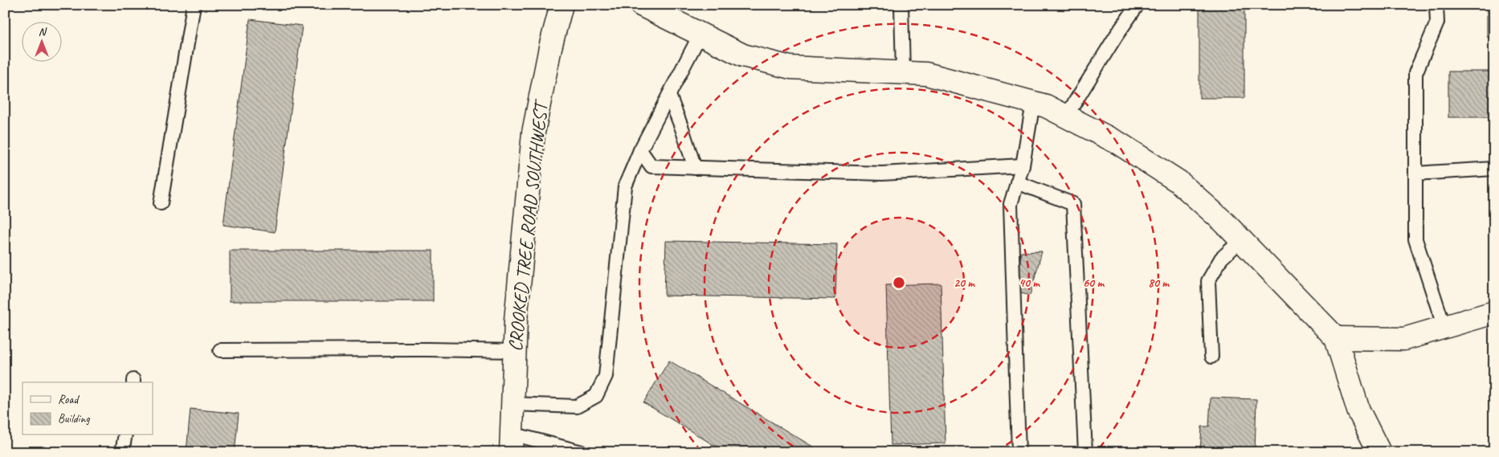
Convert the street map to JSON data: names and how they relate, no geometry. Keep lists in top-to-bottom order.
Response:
{
  "streets": {
    "street": ["CROOKED TREE ROAD SOUTHWEST"]
  },
  "legend": ["Road", "Building"],
  "north": "top",
  "rings": [
    "20 m",
    "40 m",
    "60 m",
    "80 m"
  ]
}
